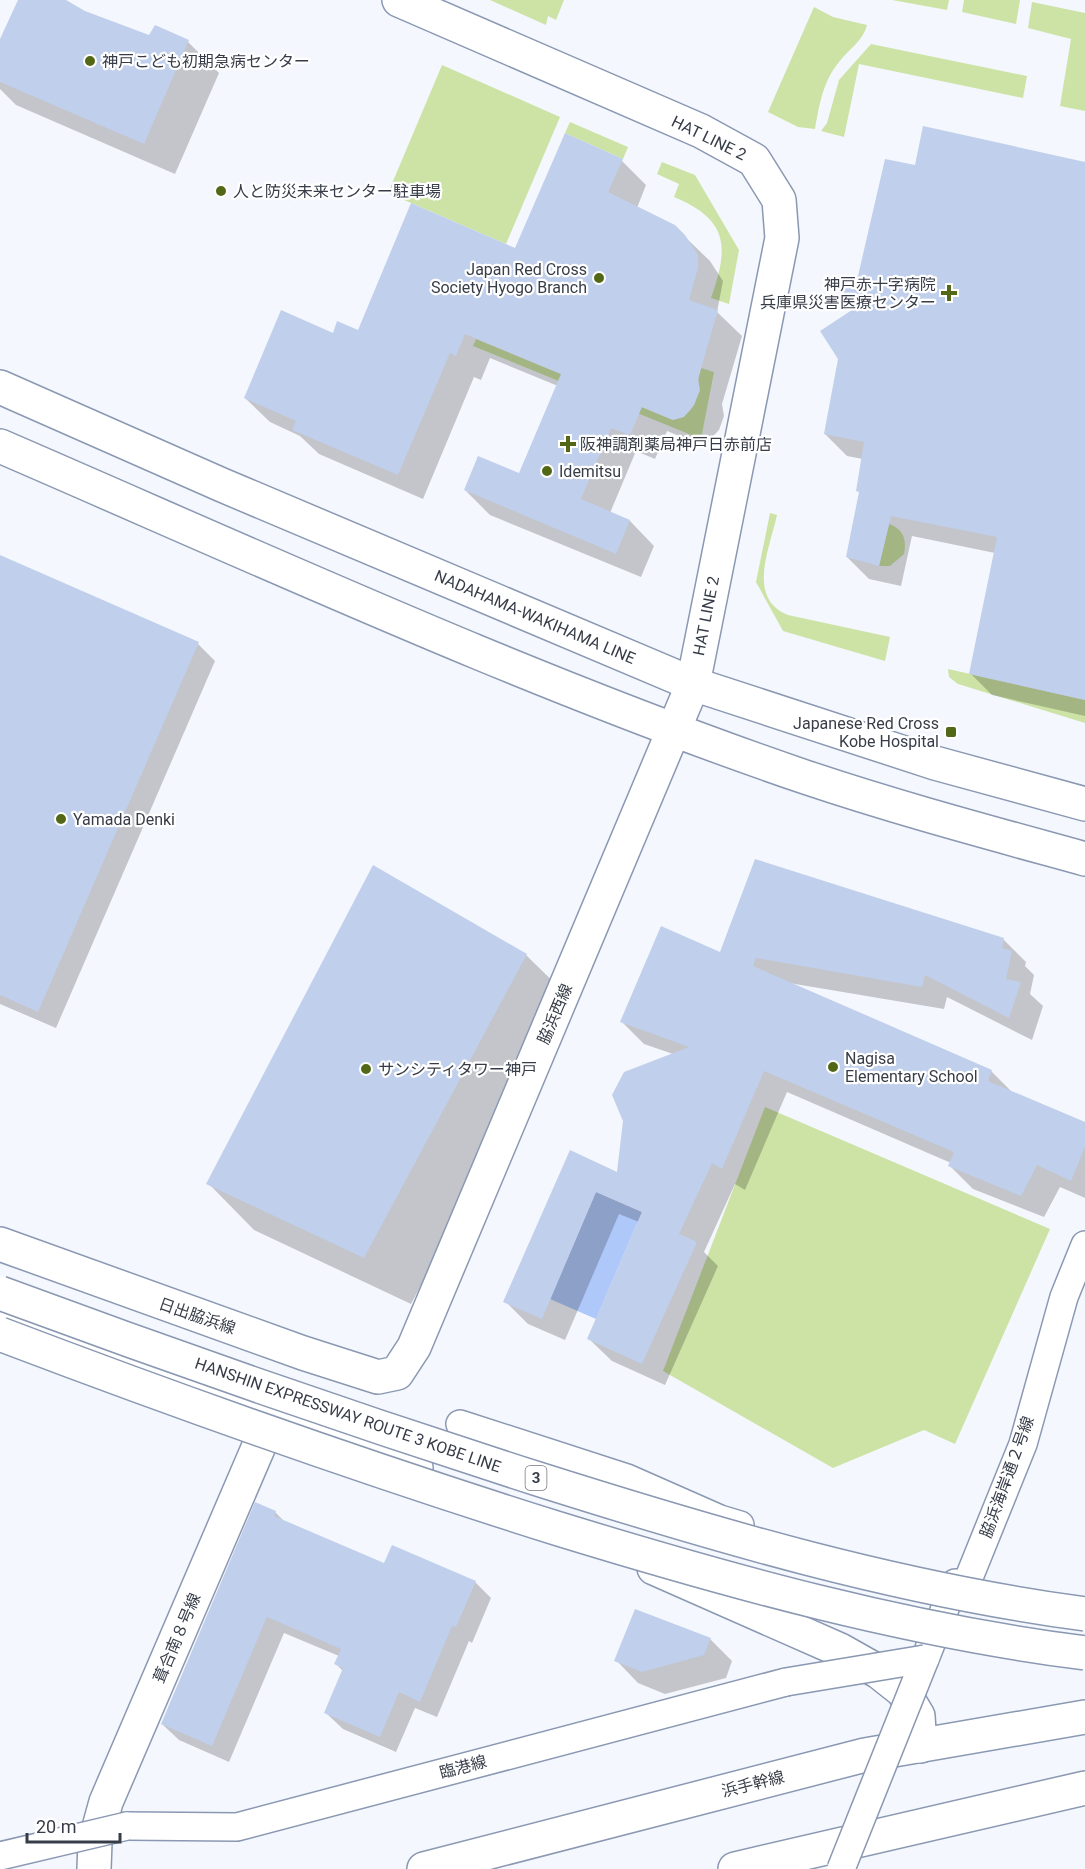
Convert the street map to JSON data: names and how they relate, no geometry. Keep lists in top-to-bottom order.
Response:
{
  "streets": {
    "main road": [
      "HAT LINE 2",
      "NADAHAMA-WAKIHAMA LINE",
      "脇浜西線",
      "日出脇浜線",
      "HANSHIN EXPRESSWAY ROUTE 3 KOBE LINE",
      "3",
      "葺合南８号線",
      "浜手幹線"
    ],
    "street": ["脇浜海岸通２号線", "臨港線"]
  },
  "crossings": [
    ["HAT LINE 2", "NADAHAMA-WAKIHAMA LINE"],
    ["HAT LINE 2", "脇浜西線"],
    ["NADAHAMA-WAKIHAMA LINE", "脇浜西線"],
    ["脇浜西線", "日出脇浜線"],
    ["脇浜海岸通２号線", "臨港線"]
  ],
  "places": {
    "other": [
      "神戸こども初期急病センター",
      "人と防災未来センター駐車場",
      "Japan Red Cross Society Hyogo Branch",
      "Idemitsu",
      "Yamada Denki",
      "Nagisa Elementary School",
      "サンシティタワー神戸"
    ],
    "health": ["神戸赤十字病院 兵庫県災害医療センター", "阪神調剤薬局神戸日赤前店"],
    "transit": ["Japanese Red Cross Kobe Hospital"]
  },
  "scale_bar": "20 m"
}
